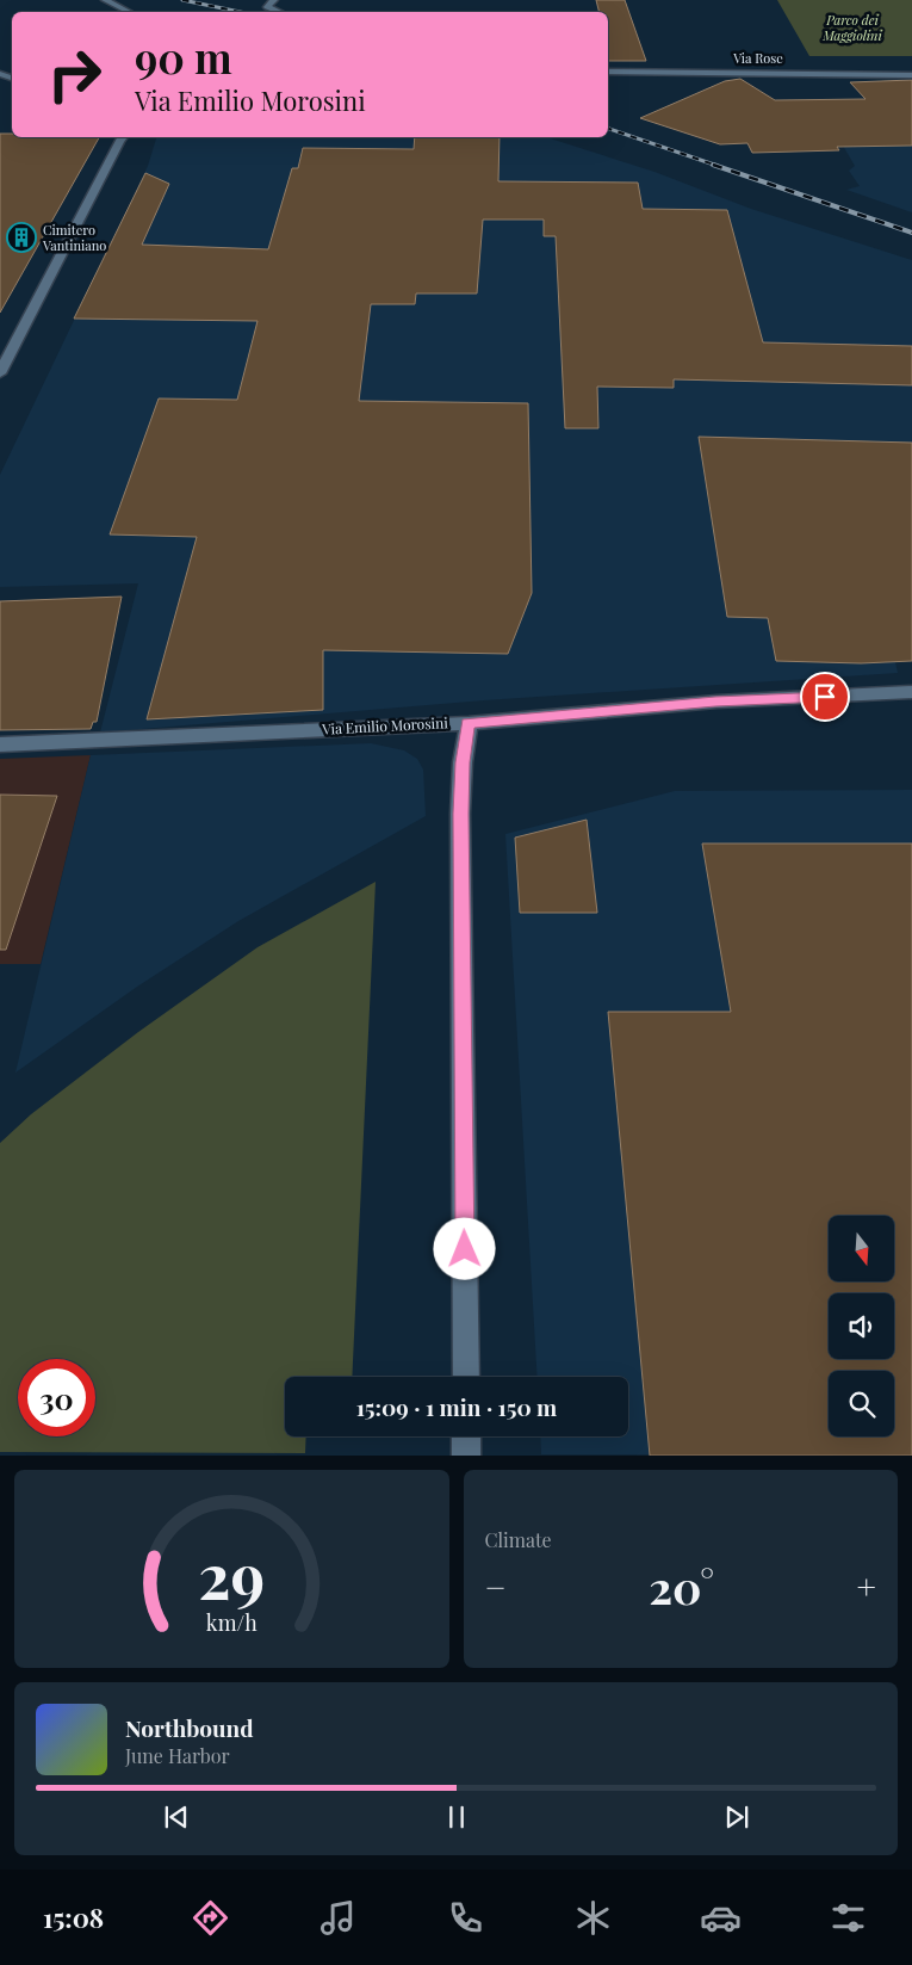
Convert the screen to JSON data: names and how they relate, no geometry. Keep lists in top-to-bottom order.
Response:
{
  "streets": {
    "street": ["Via Rose", "Via Emilio Morosini"]
  },
  "parks": ["Parco dei Maggiolini"],
  "places": {
    "building": ["Cimitero Vantiniano"]
  },
  "north": "bottom",
  "page": {
    "turn": ["90 m", "Via Emilio Morosini"],
    "limit": "30",
    "trip": "15:09 · 1 min · 150 m",
    "tile": "Climate",
    "heat": ["−", "20°", "+"],
    "song": ["Northbound", "June Harbor"],
    "tabs": "15:08",
    "gauge": ["29", "km/h"]
  }
}
